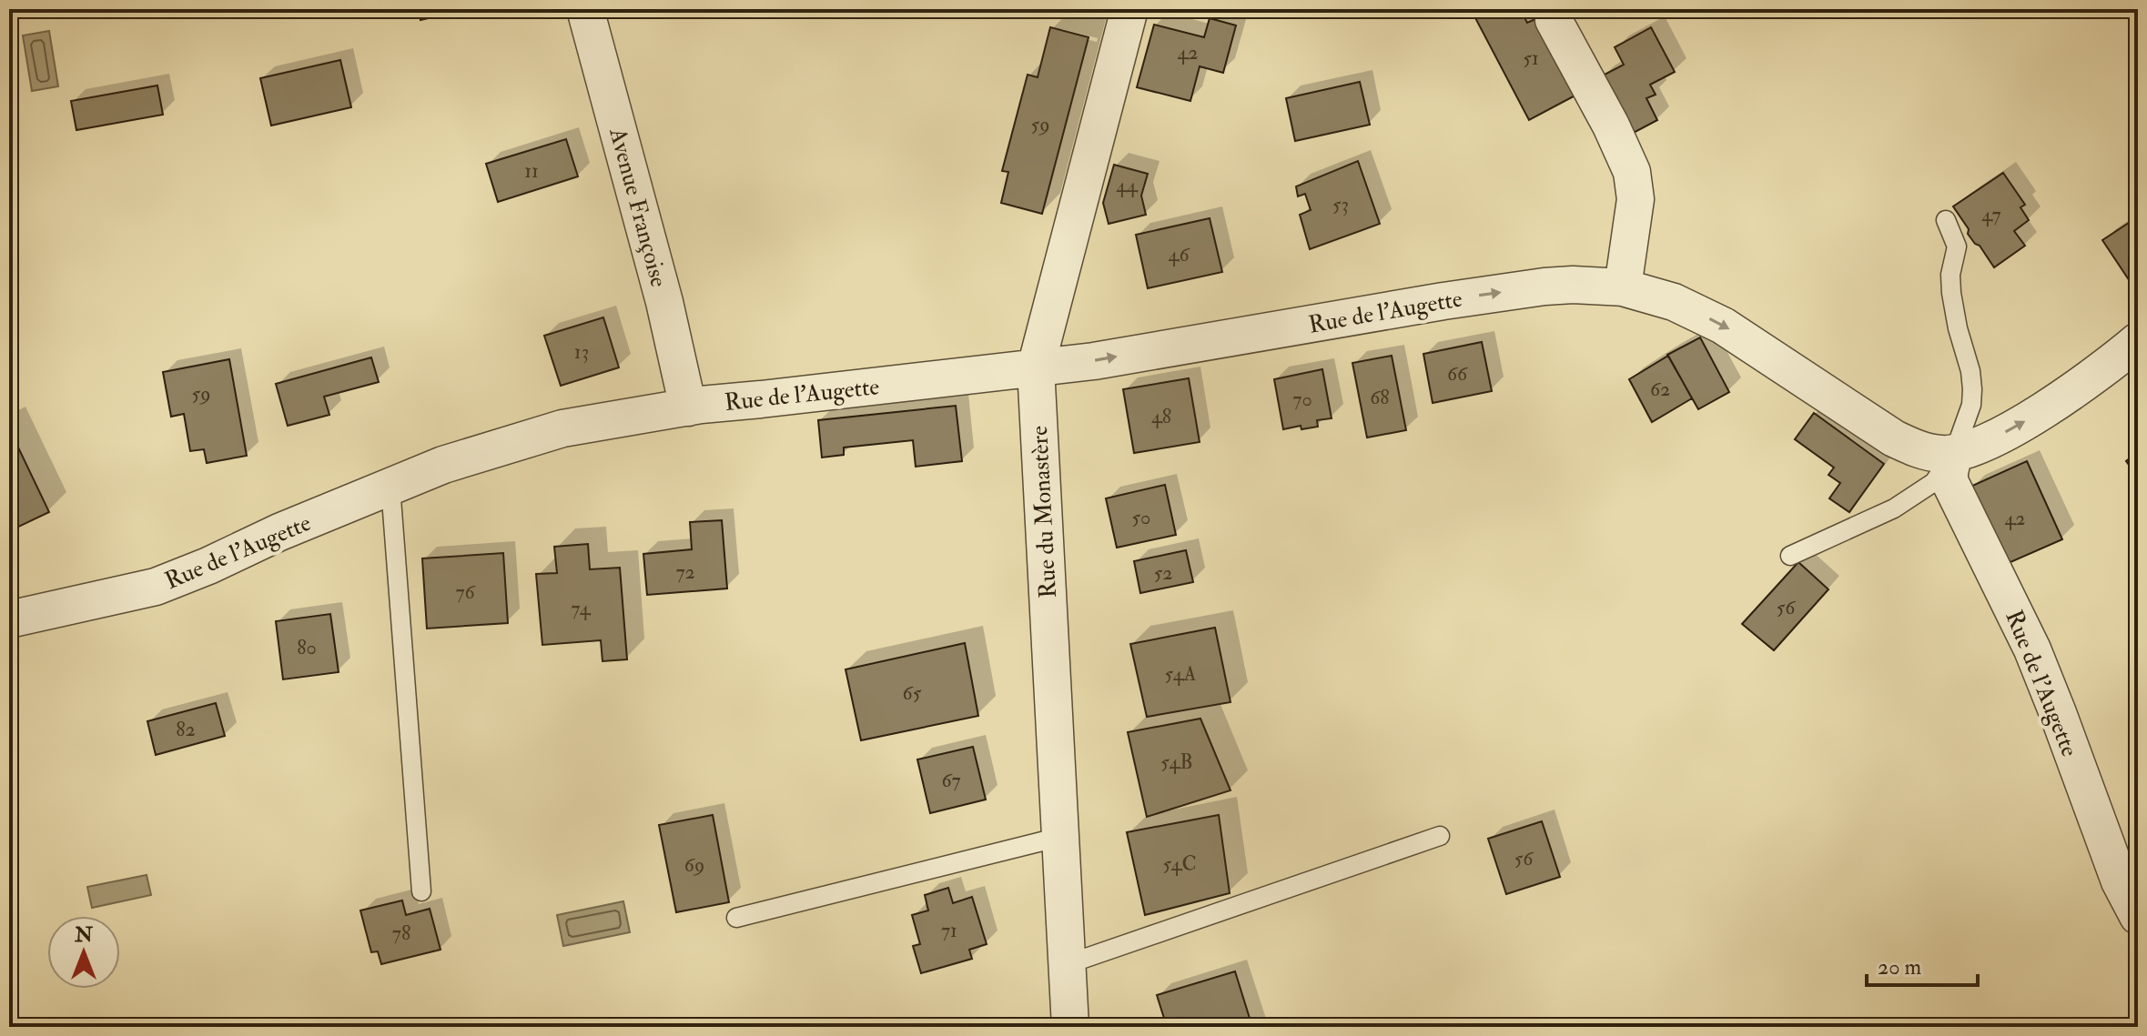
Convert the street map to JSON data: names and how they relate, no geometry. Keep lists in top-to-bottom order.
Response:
{
  "streets": {
    "street": ["Avenue Françoise", "Rue de l'Augette", "Rue du Monastère"]
  },
  "crossings": [
    ["Avenue Françoise", "Rue de l'Augette"],
    ["Rue de l'Augette", "Rue du Monastère"]
  ],
  "one_way": ["Rue de l'Augette"],
  "house_numbers": [
    "42",
    "51",
    "59",
    "11",
    "44",
    "53",
    "47",
    "46",
    "13",
    "66",
    "62",
    "59",
    "68",
    "70",
    "48",
    "50",
    "42",
    "72",
    "52",
    "76",
    "56",
    "74",
    "80",
    "54A",
    "65",
    "82",
    "54B",
    "67",
    "56",
    "54C",
    "69",
    "71",
    "78"
  ],
  "scale_bar": "20 m",
  "north": "top"
}
